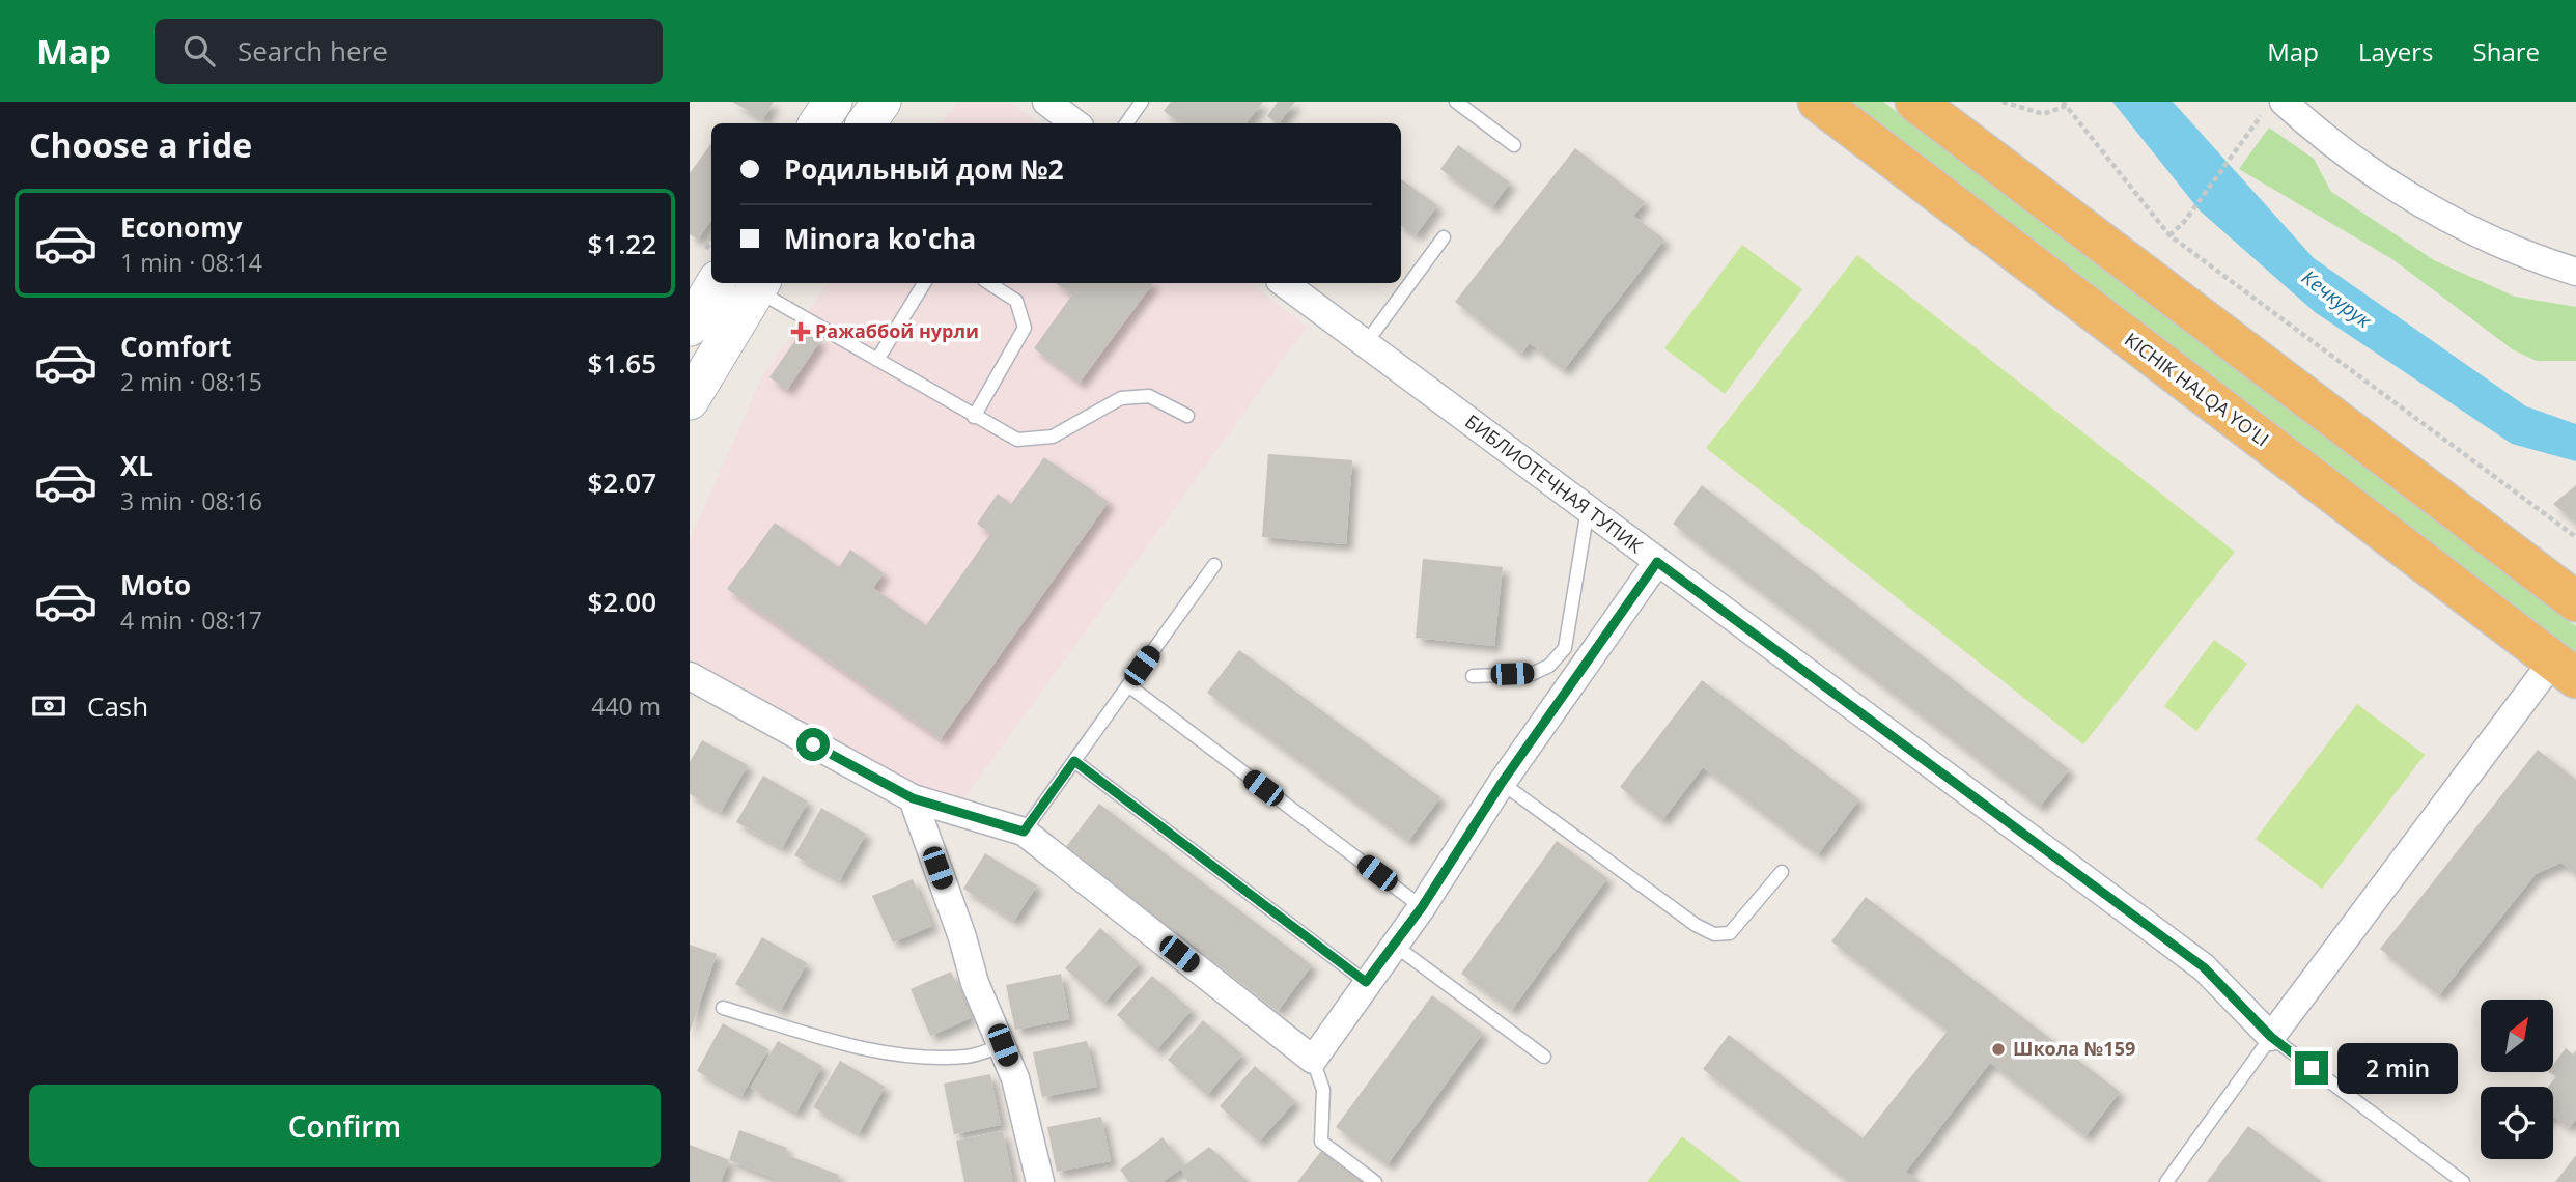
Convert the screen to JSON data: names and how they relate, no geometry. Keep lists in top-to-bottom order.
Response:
{
  "streets": {
    "highway": ["KICHIK HALQA YO'LI"],
    "street": ["БИБЛИОТЕЧНАЯ ТУПИК"]
  },
  "water": ["Кечкурук"],
  "places": {
    "health": ["Ражаббой нурли"],
    "other": ["Школа №159"]
  },
  "north": "top right",
  "page": {
    "header": "Map",
    "search": "Search here",
    "nav": ["Map", "Layers", "Share"],
    "heading": "Choose a ride",
    "banner": ["Родильный дом №2", "Minora ko'cha"],
    "list": [
      {
        "name": "Economy",
        "note": "1 min · 08:14",
        "value": "$1.22"
      },
      {
        "name": "Comfort",
        "note": "2 min · 08:15",
        "value": "$1.65"
      },
      {
        "name": "XL",
        "note": "3 min · 08:16",
        "value": "$2.07"
      },
      {
        "name": "Moto",
        "note": "4 min · 08:17",
        "value": "$2.00"
      }
    ],
    "pay": ["Cash", "440 m"],
    "bubble": "2 min",
    "buttons": "Confirm"
  }
}
